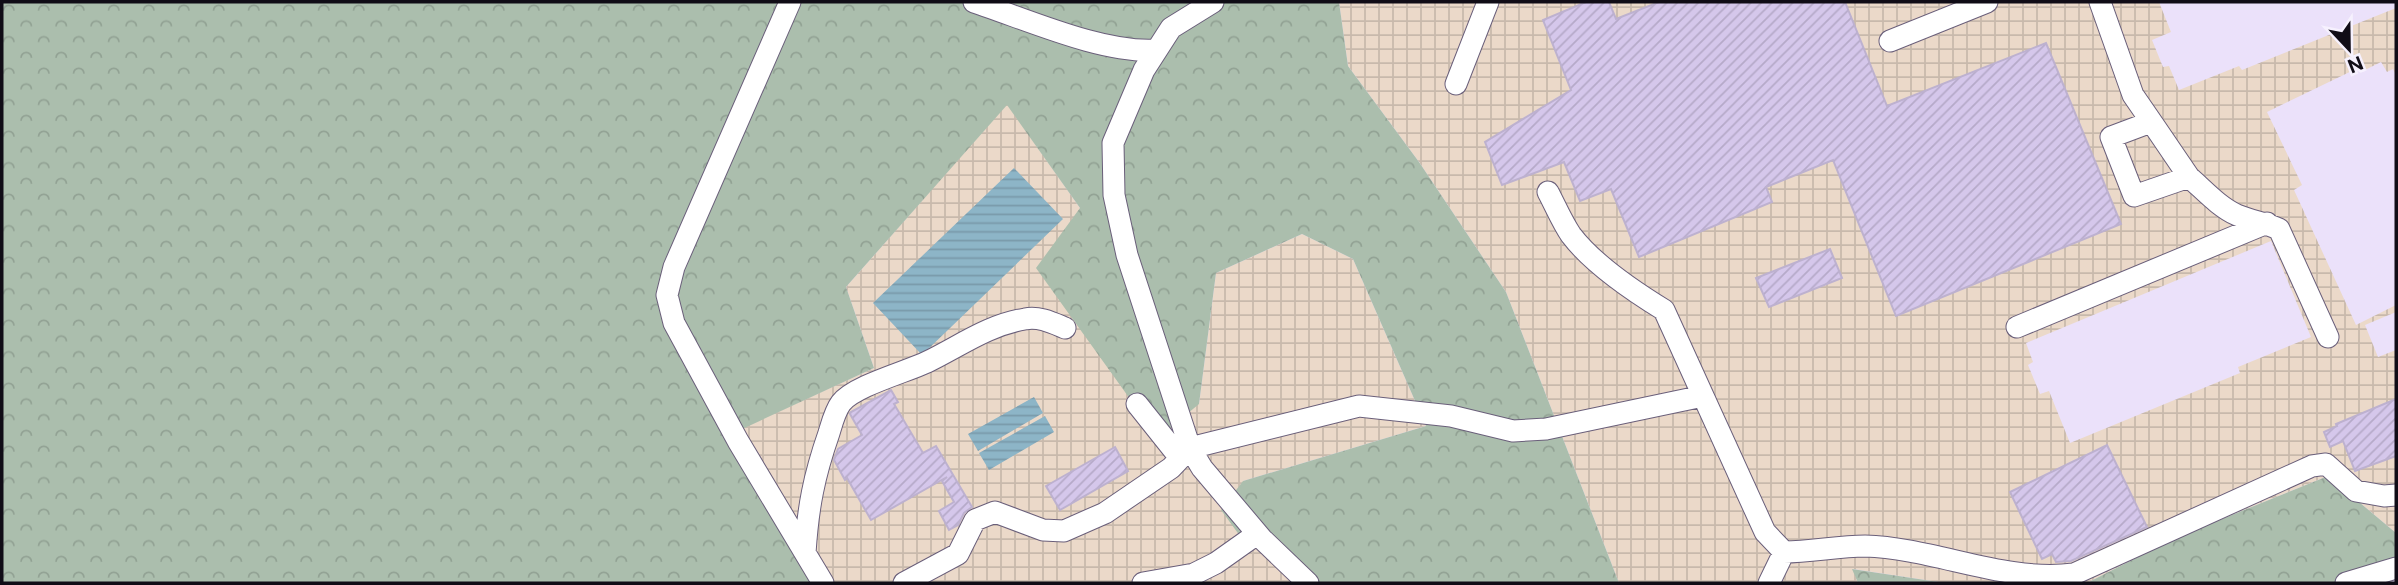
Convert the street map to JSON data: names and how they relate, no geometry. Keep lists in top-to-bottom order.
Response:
{
  "north": "bottom"
}
